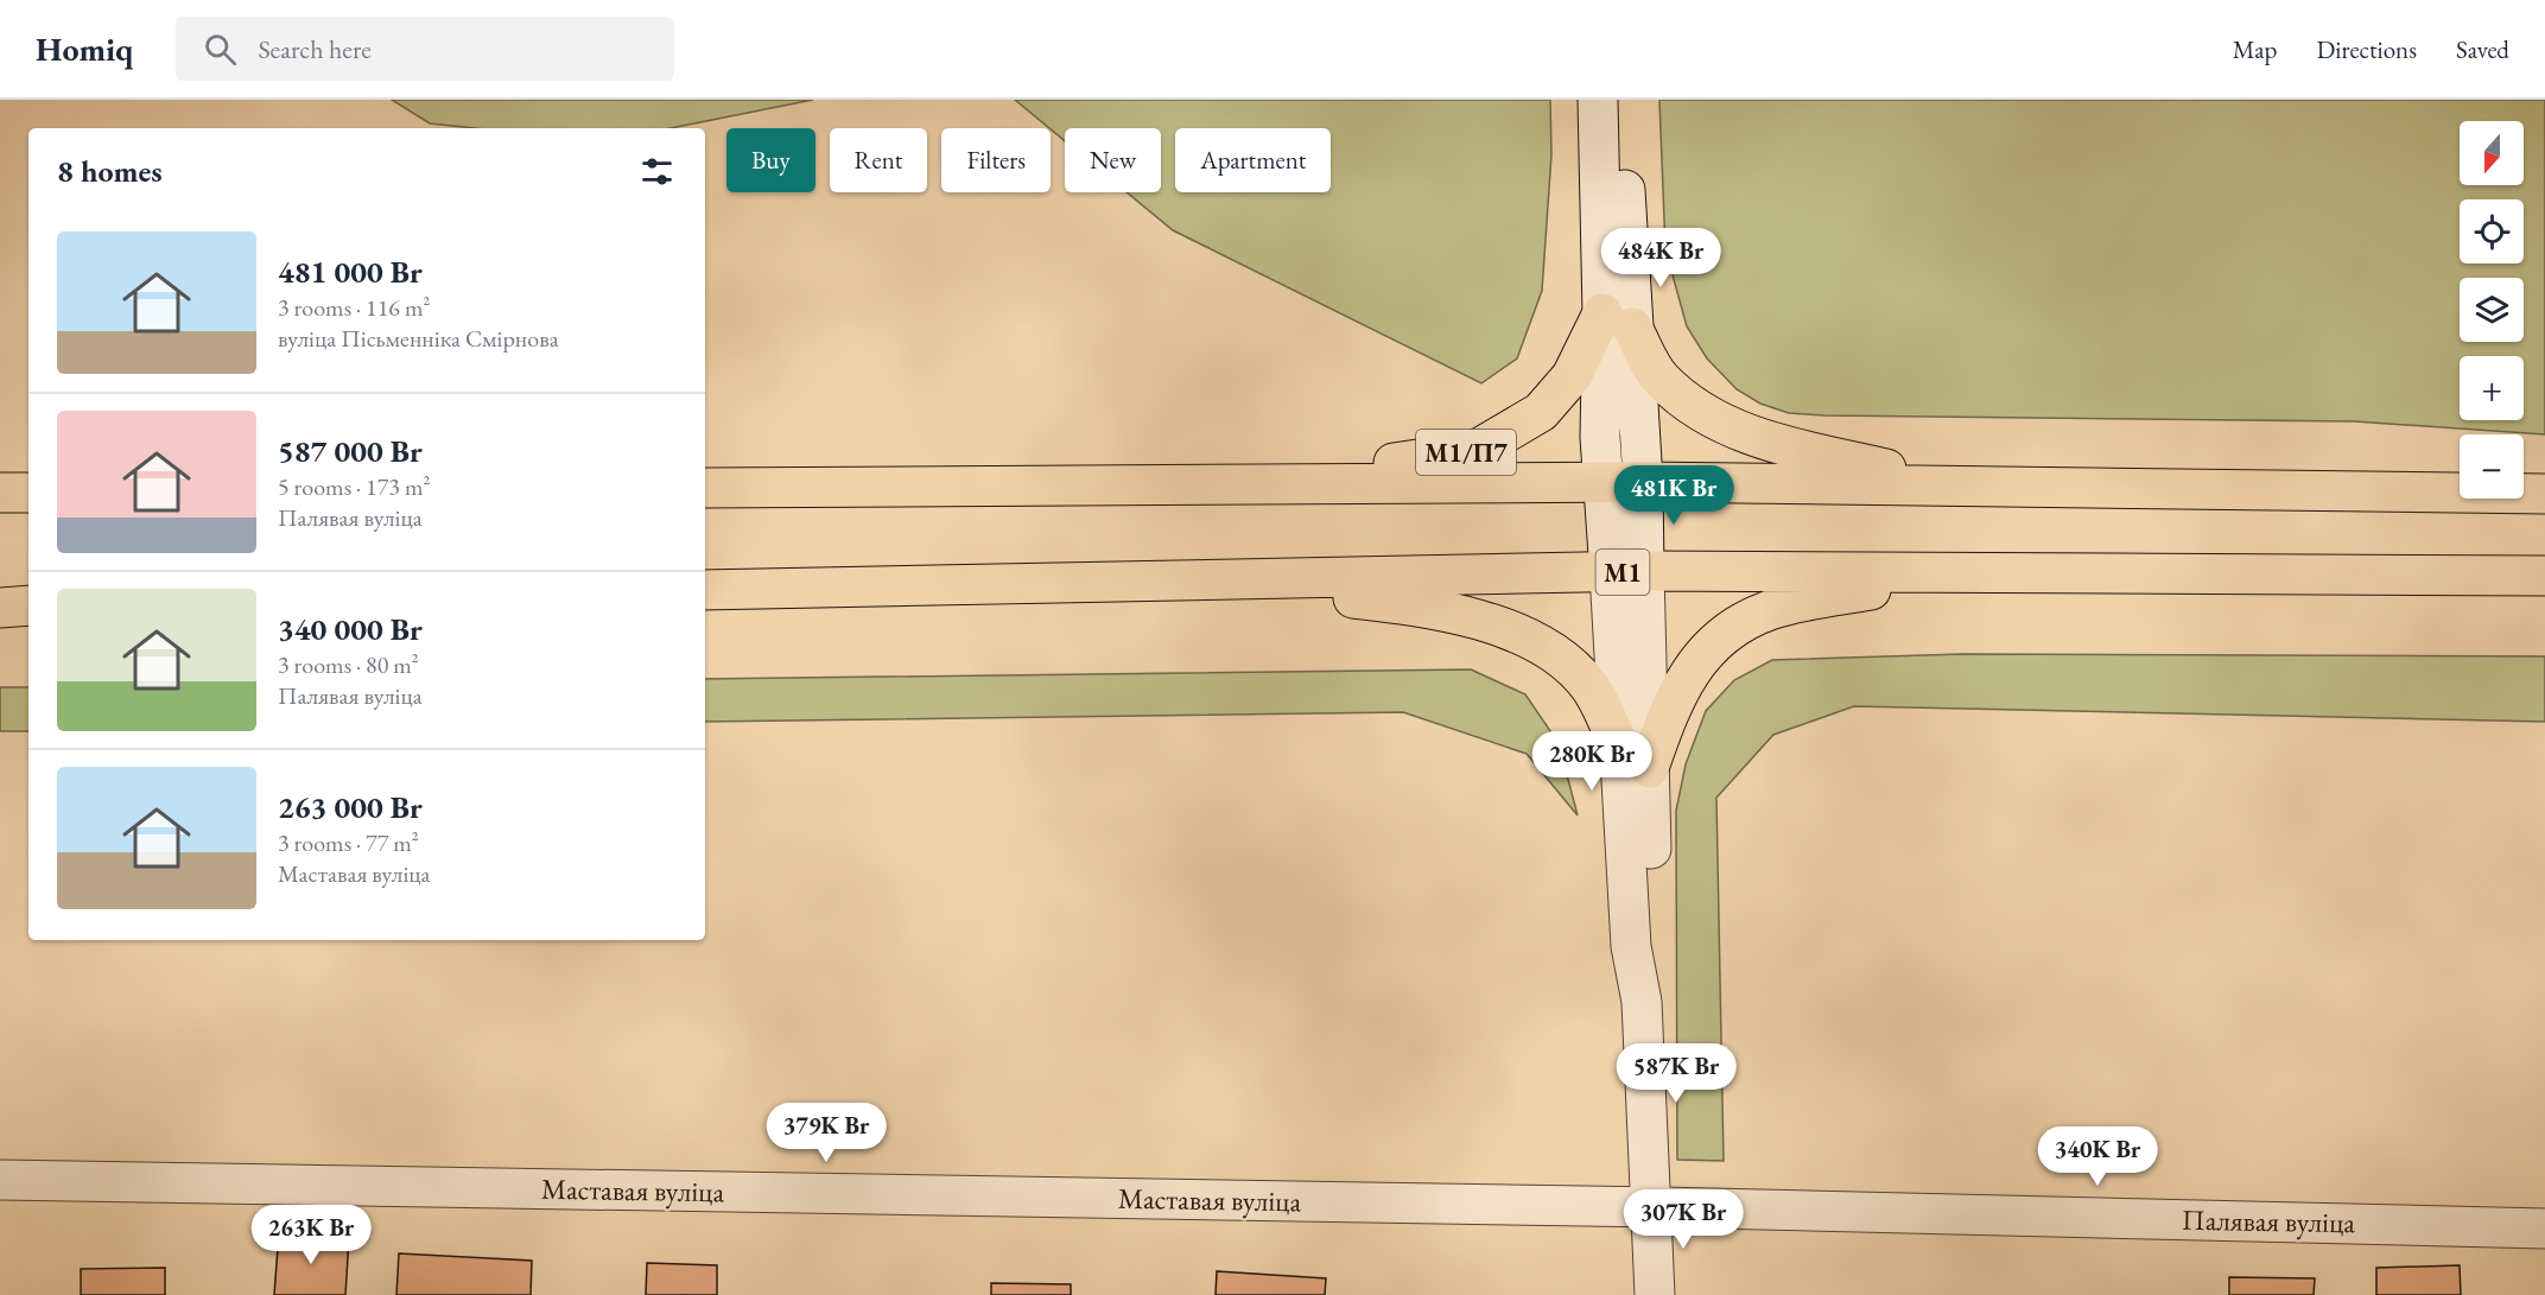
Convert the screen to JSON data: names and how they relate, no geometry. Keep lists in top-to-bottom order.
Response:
{
  "streets": {
    "highway": ["М1/П7", "М1"],
    "street": ["Маставая вуліца", "Палявая вуліца"]
  },
  "crossings": [
    ["М1/П7", "М1"],
    ["Маставая вуліца", "Палявая вуліца"]
  ],
  "north": "bottom",
  "page": {
    "header": "Homiq",
    "search": "Search here",
    "nav": ["Map", "Directions", "Saved"],
    "map_buttons": ["+", "−"],
    "chip": [
      "Buy",
      "Rent",
      "Filters",
      "New",
      "Apartment"
    ],
    "heading": "8 homes",
    "list": [
      {
        "name": "481 000 Br",
        "note": "3 rooms · 116 m² · вуліца Пісьменніка Смірнова"
      },
      {
        "name": "587 000 Br",
        "note": "5 rooms · 173 m² · Палявая вуліца"
      },
      {
        "name": "340 000 Br",
        "note": "3 rooms · 80 m² · Палявая вуліца"
      },
      {
        "name": "263 000 Br",
        "note": "3 rooms · 77 m² · Маставая вуліца"
      }
    ],
    "price": [
      "484K Br",
      "481K Br",
      "280K Br",
      "587K Br",
      "379K Br",
      "340K Br",
      "307K Br",
      "263K Br"
    ]
  }
}
